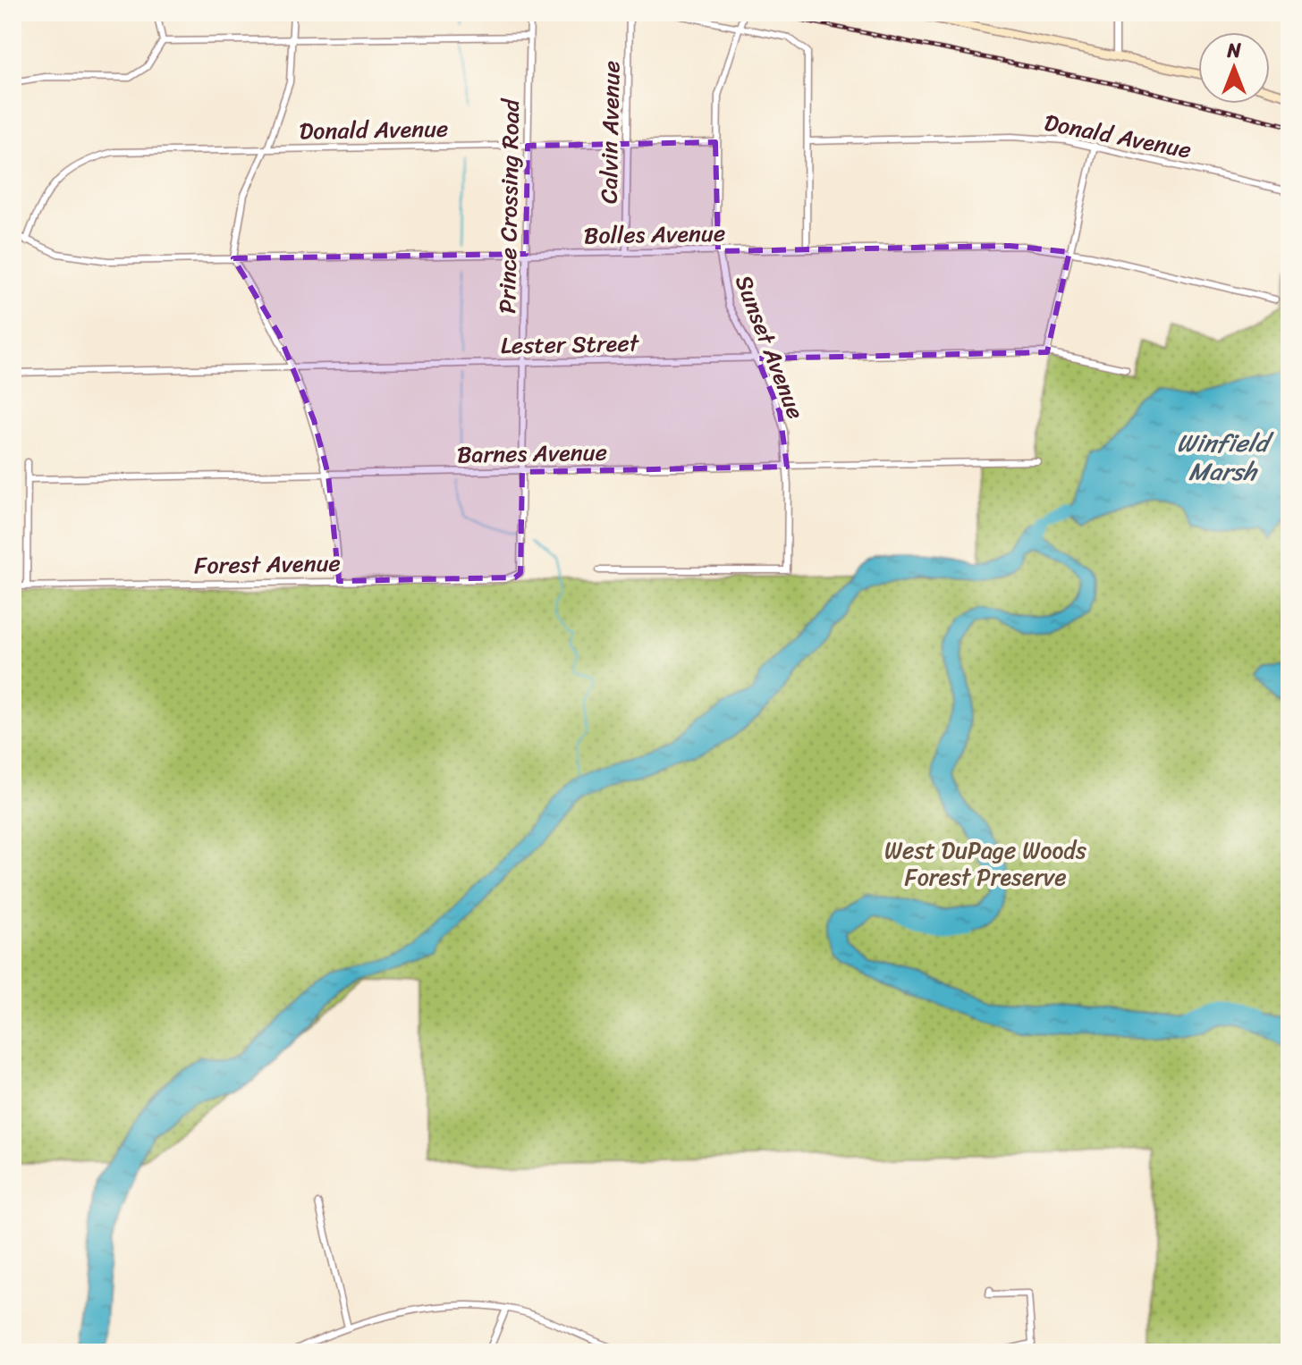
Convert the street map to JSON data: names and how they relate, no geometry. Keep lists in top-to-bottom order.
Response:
{
  "streets": {
    "street": [
      "Donald Avenue",
      "Calvin Avenue",
      "Prince Crossing Road",
      "Bolles Avenue",
      "Lester Street",
      "Sunset Avenue",
      "Barnes Avenue",
      "Forest Avenue"
    ]
  },
  "crossings": [
    ["Donald Avenue", "Calvin Avenue"],
    ["Donald Avenue", "Prince Crossing Road"],
    ["Donald Avenue", "Bolles Avenue"],
    ["Donald Avenue", "Sunset Avenue"],
    ["Calvin Avenue", "Bolles Avenue"],
    ["Prince Crossing Road", "Bolles Avenue"],
    ["Prince Crossing Road", "Lester Street"],
    ["Prince Crossing Road", "Barnes Avenue"],
    ["Prince Crossing Road", "Forest Avenue"],
    ["Bolles Avenue", "Sunset Avenue"],
    ["Lester Street", "Sunset Avenue"],
    ["Sunset Avenue", "Barnes Avenue"]
  ],
  "water": ["Winfield Marsh"],
  "parks": ["West DuPage Woods Forest Preserve"],
  "north": "top"
}
